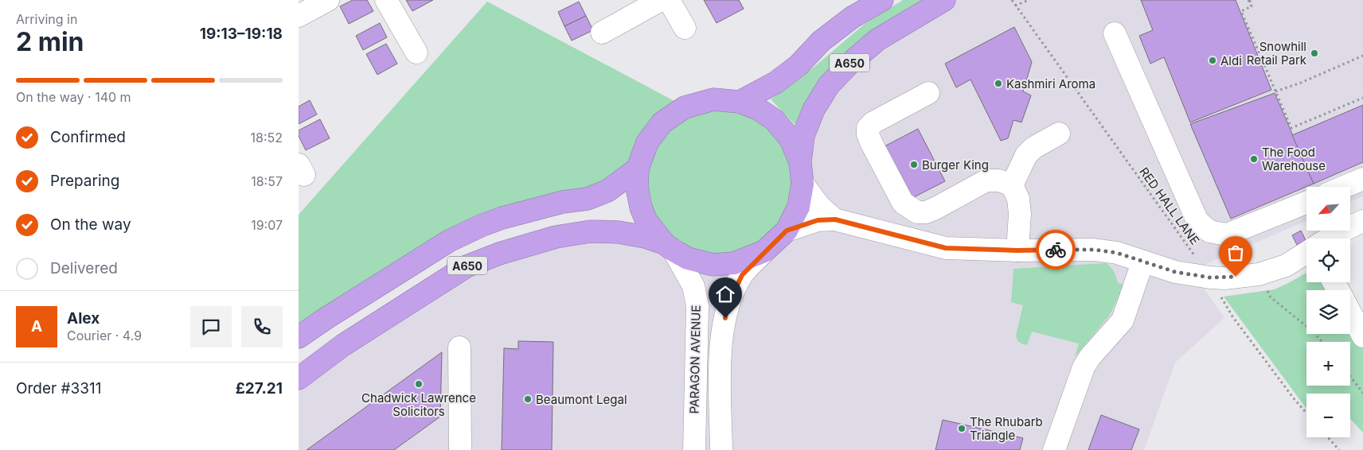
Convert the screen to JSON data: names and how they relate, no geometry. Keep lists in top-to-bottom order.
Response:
{
  "streets": {
    "highway": ["A650"],
    "street": ["PARAGON AVENUE"],
    "path": ["RED HALL LANE"]
  },
  "crossings": [
    ["A650", "PARAGON AVENUE"]
  ],
  "places": [
    "Snowhill Retail Park",
    "Aldi",
    "Kashmiri Aroma",
    "The Food Warehouse",
    "Burger King",
    "Chadwick Lawrence Solicitors",
    "Beaumont Legal",
    "The Rhubarb Triangle"
  ],
  "north": "bottom left",
  "page": {
    "heading": ["2 min", "Arriving in", "19:13–19:18"],
    "panel": [
      "Alex",
      "Courier · 4.9",
      "Order #3311",
      "£27.21"
    ],
    "bar": "On the way · 140 m",
    "list": [
      ["Confirmed", "18:52"],
      ["Preparing", "18:57"],
      ["On the way", "19:07"],
      "Delivered"
    ],
    "map_buttons": ["+", "−"],
    "round": "A"
  }
}
